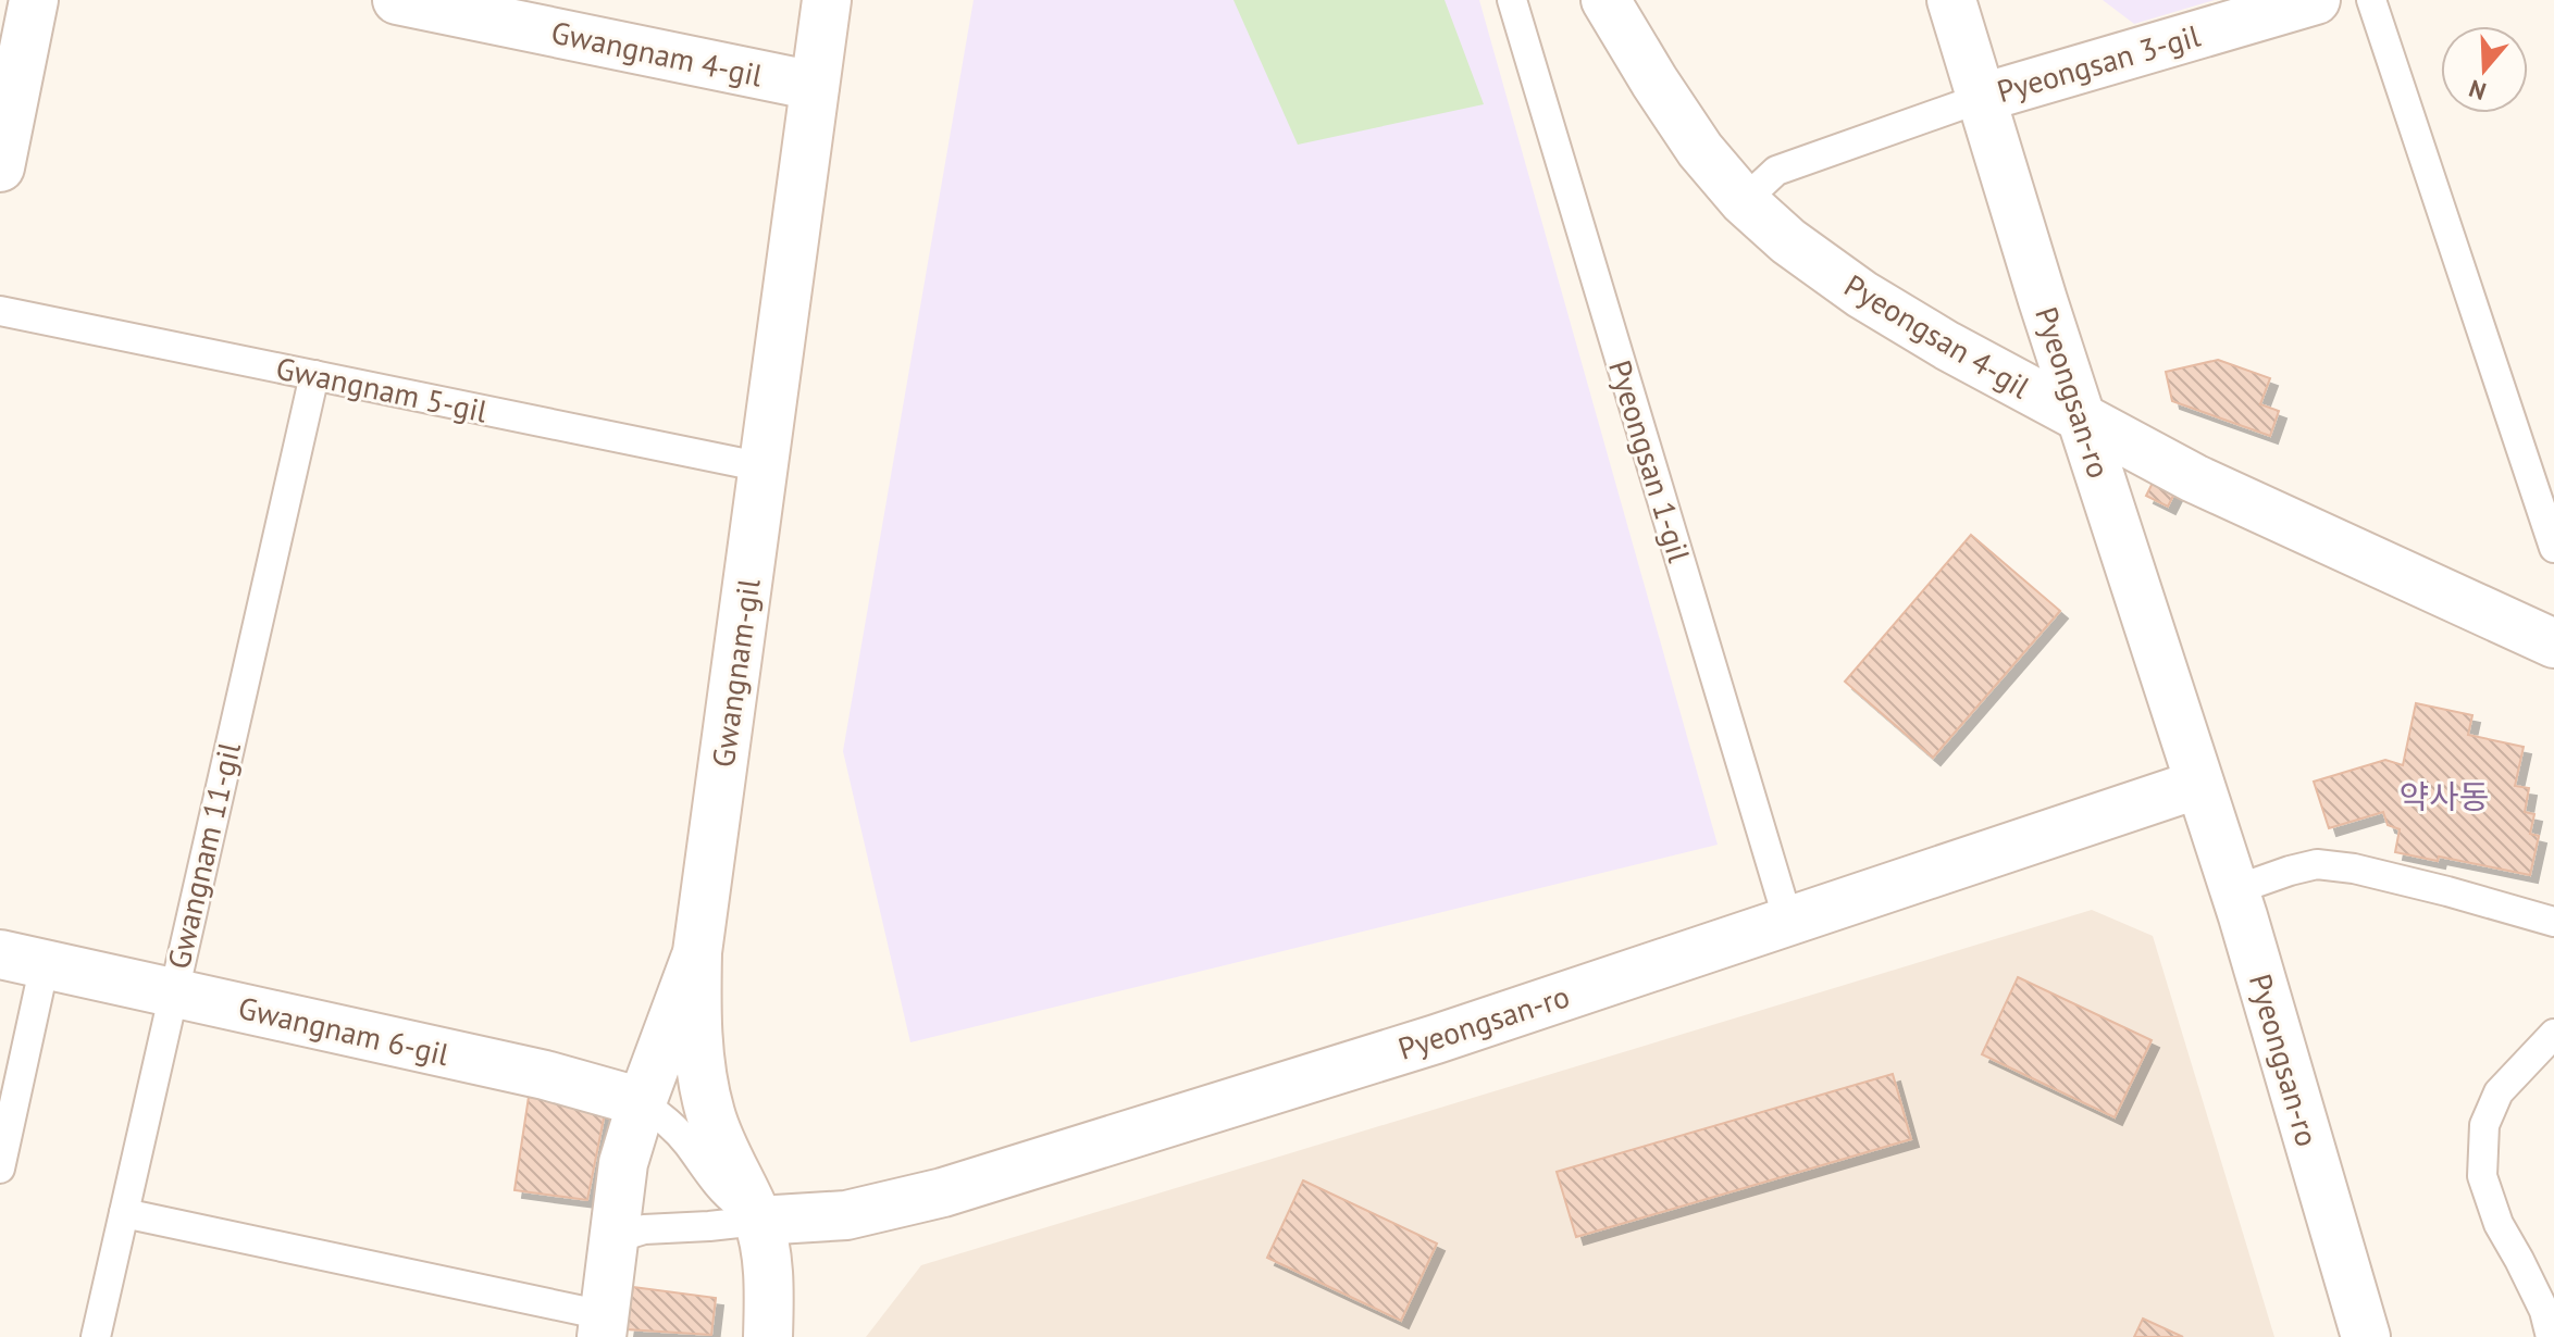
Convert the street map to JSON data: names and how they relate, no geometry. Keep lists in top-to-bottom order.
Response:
{
  "streets": {
    "street": [
      "Gwangnam 4-gil",
      "Pyeongsan 3-gil",
      "Pyeongsan 4-gil",
      "Pyeongsan-ro",
      "Gwangnam-gil",
      "Gwangnam 6-gil"
    ],
    "lane": ["Gwangnam 5-gil", "Pyeongsan 1-gil", "Gwangnam 11-gil"]
  },
  "crossings": [
    ["Gwangnam 4-gil", "Gwangnam-gil"],
    ["Pyeongsan 3-gil", "Pyeongsan-ro"],
    ["Pyeongsan 4-gil", "Pyeongsan-ro"],
    ["Gwangnam 5-gil", "Gwangnam-gil"],
    ["Gwangnam 5-gil", "Gwangnam 11-gil"],
    ["Pyeongsan-ro", "Pyeongsan 1-gil"],
    ["Pyeongsan-ro", "Gwangnam-gil"],
    ["Gwangnam 11-gil", "Gwangnam 6-gil"]
  ],
  "districts": ["약사동"],
  "north": "bottom"
}
